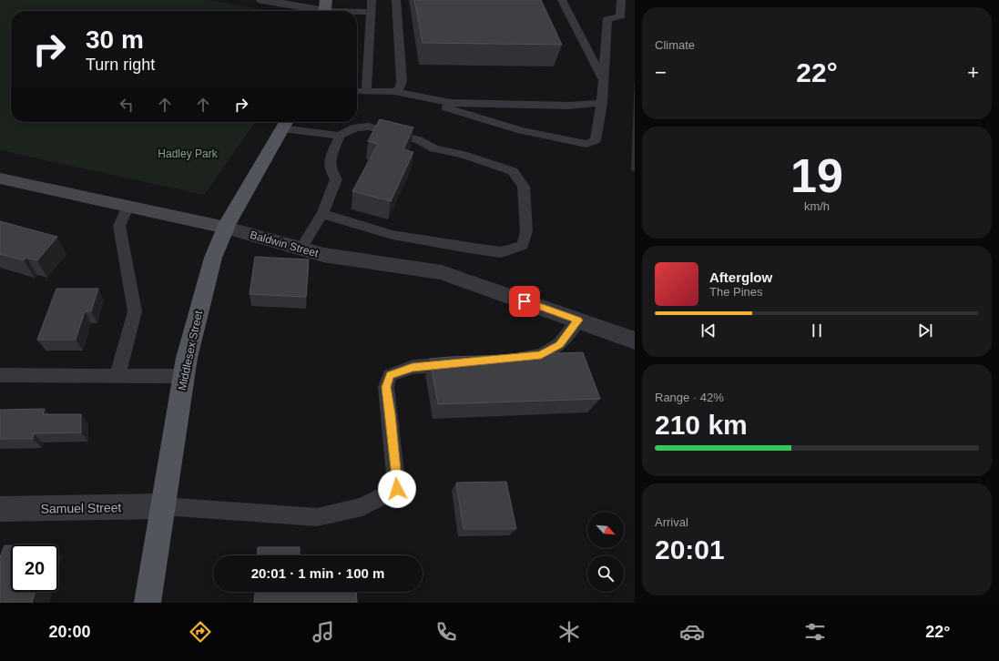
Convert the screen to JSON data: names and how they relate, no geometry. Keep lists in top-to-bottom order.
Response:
{
  "streets": {
    "main road": ["Middlesex Street"],
    "street": ["Baldwin Street", "Samuel Street"]
  },
  "crossings": [
    ["Baldwin Street", "Middlesex Street"],
    ["Middlesex Street", "Samuel Street"]
  ],
  "parks": ["Hadley Park"],
  "north": "bottom right",
  "page": {
    "tile": [
      "Climate",
      ["19", "km/h"],
      ["Range · 42%", "210 km"],
      ["Arrival", "20:01"]
    ],
    "turn": ["30 m", "Turn right"],
    "heat": ["−", "22°", "+"],
    "song": ["Afterglow", "The Pines"],
    "limit": "20",
    "trip": "20:01 · 1 min · 100 m",
    "tabs": ["20:00", "22°"]
  }
}
